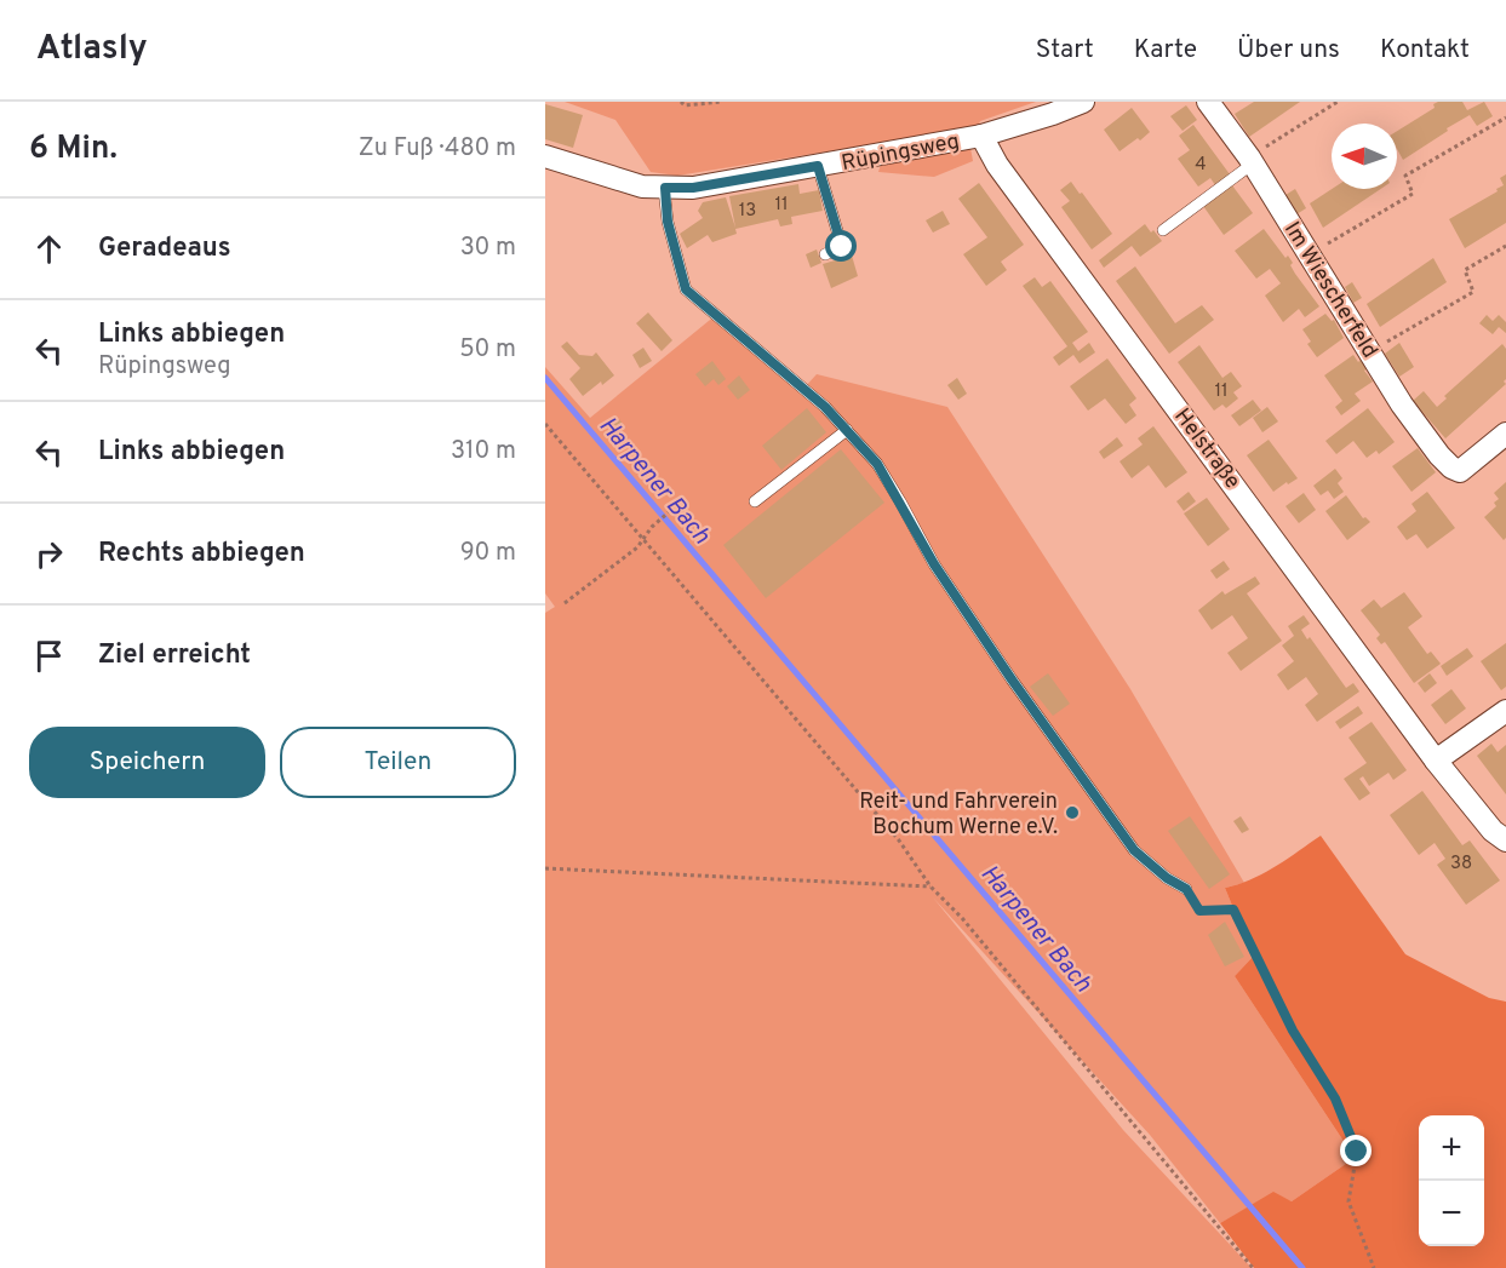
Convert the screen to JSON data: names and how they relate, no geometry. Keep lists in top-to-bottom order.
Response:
{
  "streets": {
    "street": ["Rüpingsweg", "Im Wiescherfeld", "Helstraße"]
  },
  "crossings": [
    ["Rüpingsweg", "Helstraße"]
  ],
  "water": ["Harpener Bach"],
  "places": ["Reit- und Fahrverein Bochum Werne e.V."],
  "house_numbers": [
    "4",
    "11",
    "13",
    "11",
    "38"
  ],
  "north": "left",
  "page": {
    "header": "Atlasly",
    "nav": [
      "Start",
      "Karte",
      "Über uns",
      "Kontakt"
    ],
    "heading": ["6 Min.", "Zu Fuß · 480 m"],
    "list": [
      ["Geradeaus", "30 m"],
      ["Links abbiegen", "Rüpingsweg", "50 m"],
      ["Links abbiegen", "310 m"],
      ["Rechts abbiegen", "90 m"],
      "Ziel erreicht"
    ],
    "buttons": ["Speichern", "Teilen"],
    "map_buttons": ["+", "−"]
  }
}
